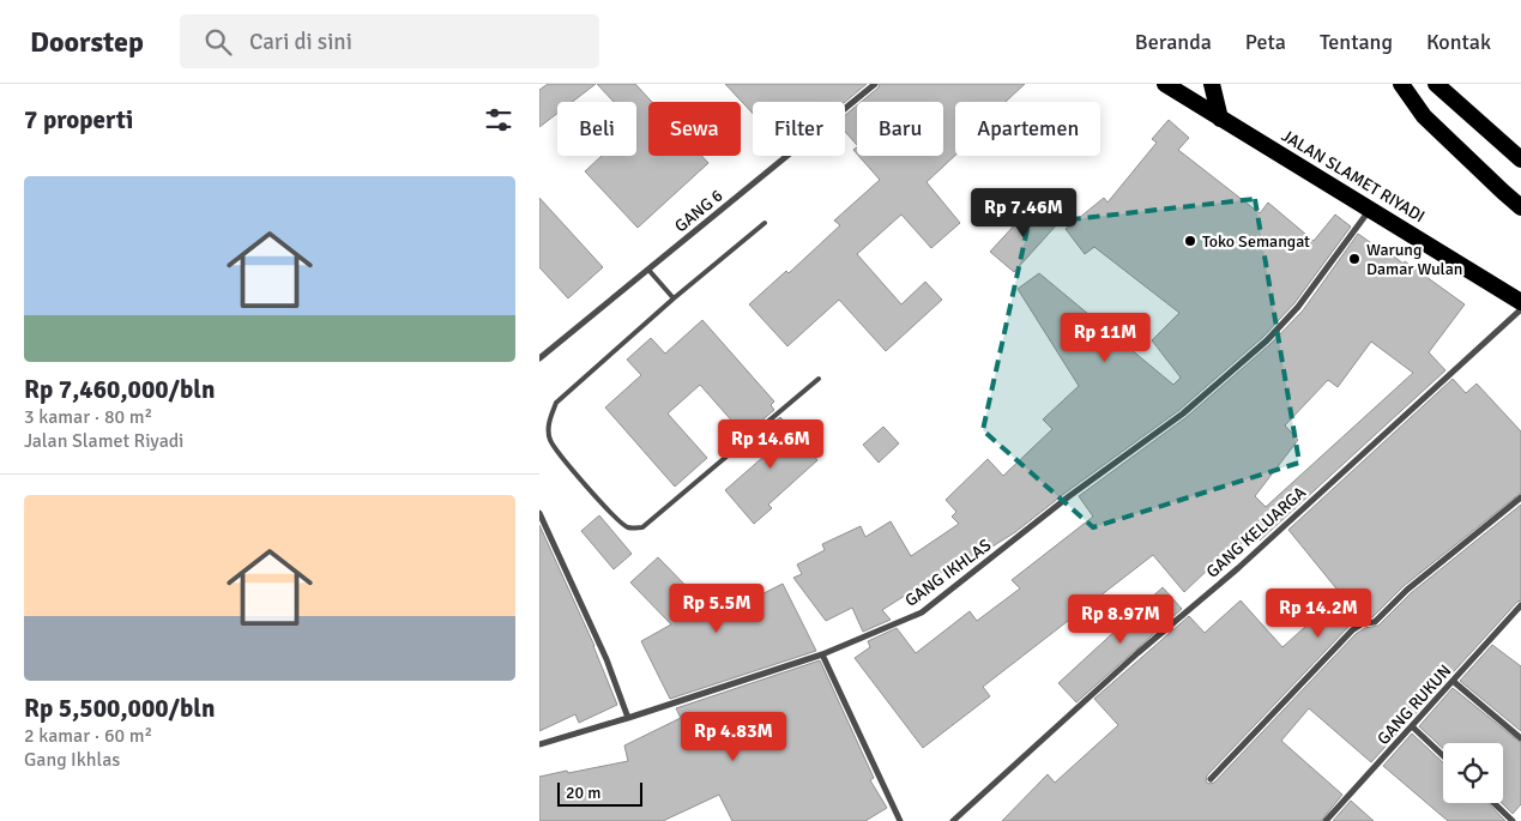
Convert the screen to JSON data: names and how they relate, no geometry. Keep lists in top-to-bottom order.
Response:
{
  "streets": {
    "highway": ["JALAN SLAMET RIYADI"],
    "street": [
      "GANG 6",
      "GANG KELUARGA",
      "GANG IKHLAS",
      "GANG RUKUN"
    ]
  },
  "crossings": [
    ["JALAN SLAMET RIYADI", "GANG IKHLAS"]
  ],
  "places": ["Toko Semangat", "Warung Damar Wulan"],
  "scale_bar": "20 m",
  "page": {
    "header": "Doorstep",
    "search": "Cari di sini",
    "nav": [
      "Beranda",
      "Peta",
      "Tentang",
      "Kontak"
    ],
    "heading": "7 properti",
    "chip": [
      "Beli",
      "Sewa",
      "Filter",
      "Baru",
      "Apartemen"
    ],
    "list": [
      {
        "name": "Rp 7,460,000/bln",
        "note": "3 kamar · 80 m² · Jalan Slamet Riyadi"
      },
      {
        "name": "Rp 5,500,000/bln",
        "note": "2 kamar · 60 m² · Gang Ikhlas"
      }
    ],
    "price": [
      "Rp 7.46M",
      "Rp 11M",
      "Rp 14.6M",
      "Rp 5.5M",
      "Rp 14.2M",
      "Rp 8.97M",
      "Rp 4.83M"
    ],
    "scale": "20 m"
  }
}
